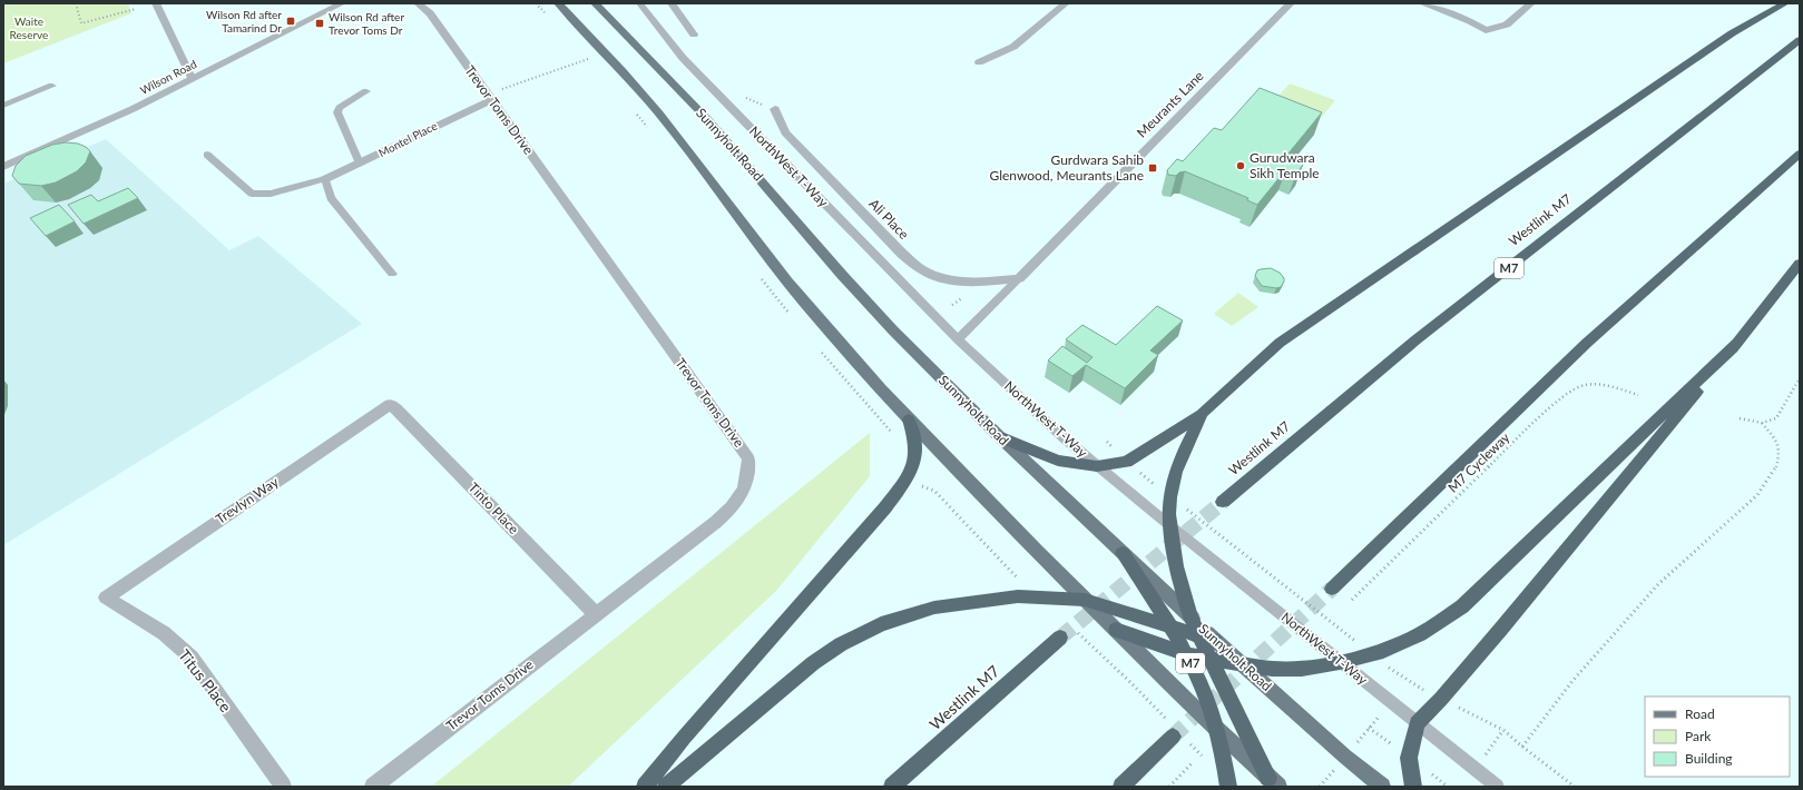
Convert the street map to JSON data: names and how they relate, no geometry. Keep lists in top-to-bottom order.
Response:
{
  "streets": {
    "highway": ["Westlink M7", "M7"],
    "main road": ["Sunnyholt Road"],
    "street": [
      "Wilson Road",
      "Meurants Lane",
      "Trevor Toms Drive",
      "Montel Place",
      "Ali Place",
      "Trevlyn Way",
      "Tinto Place",
      "Titus Place"
    ],
    "lane": ["NorthWest T-Way"],
    "path": ["M7 Cycleway"]
  },
  "crossings": [
    ["Meurants Lane", "NorthWest T-Way"],
    ["Meurants Lane", "Ali Place"],
    ["Trevor Toms Drive", "Montel Place"],
    ["Trevor Toms Drive", "Tinto Place"],
    ["Sunnyholt Road", "M7"],
    ["Trevlyn Way", "Tinto Place"],
    ["Trevlyn Way", "Titus Place"]
  ],
  "parks": ["Waite Reserve"],
  "places": {
    "transit": ["Wilson Rd after Tamarind Dr", "Wilson Rd after Trevor Toms Dr", "Gurdwara Sahib Glenwood, Meurants Lane"],
    "other": ["Gurudwara Sikh Temple"]
  },
  "legend": ["Road", "Park", "Building"]
}
